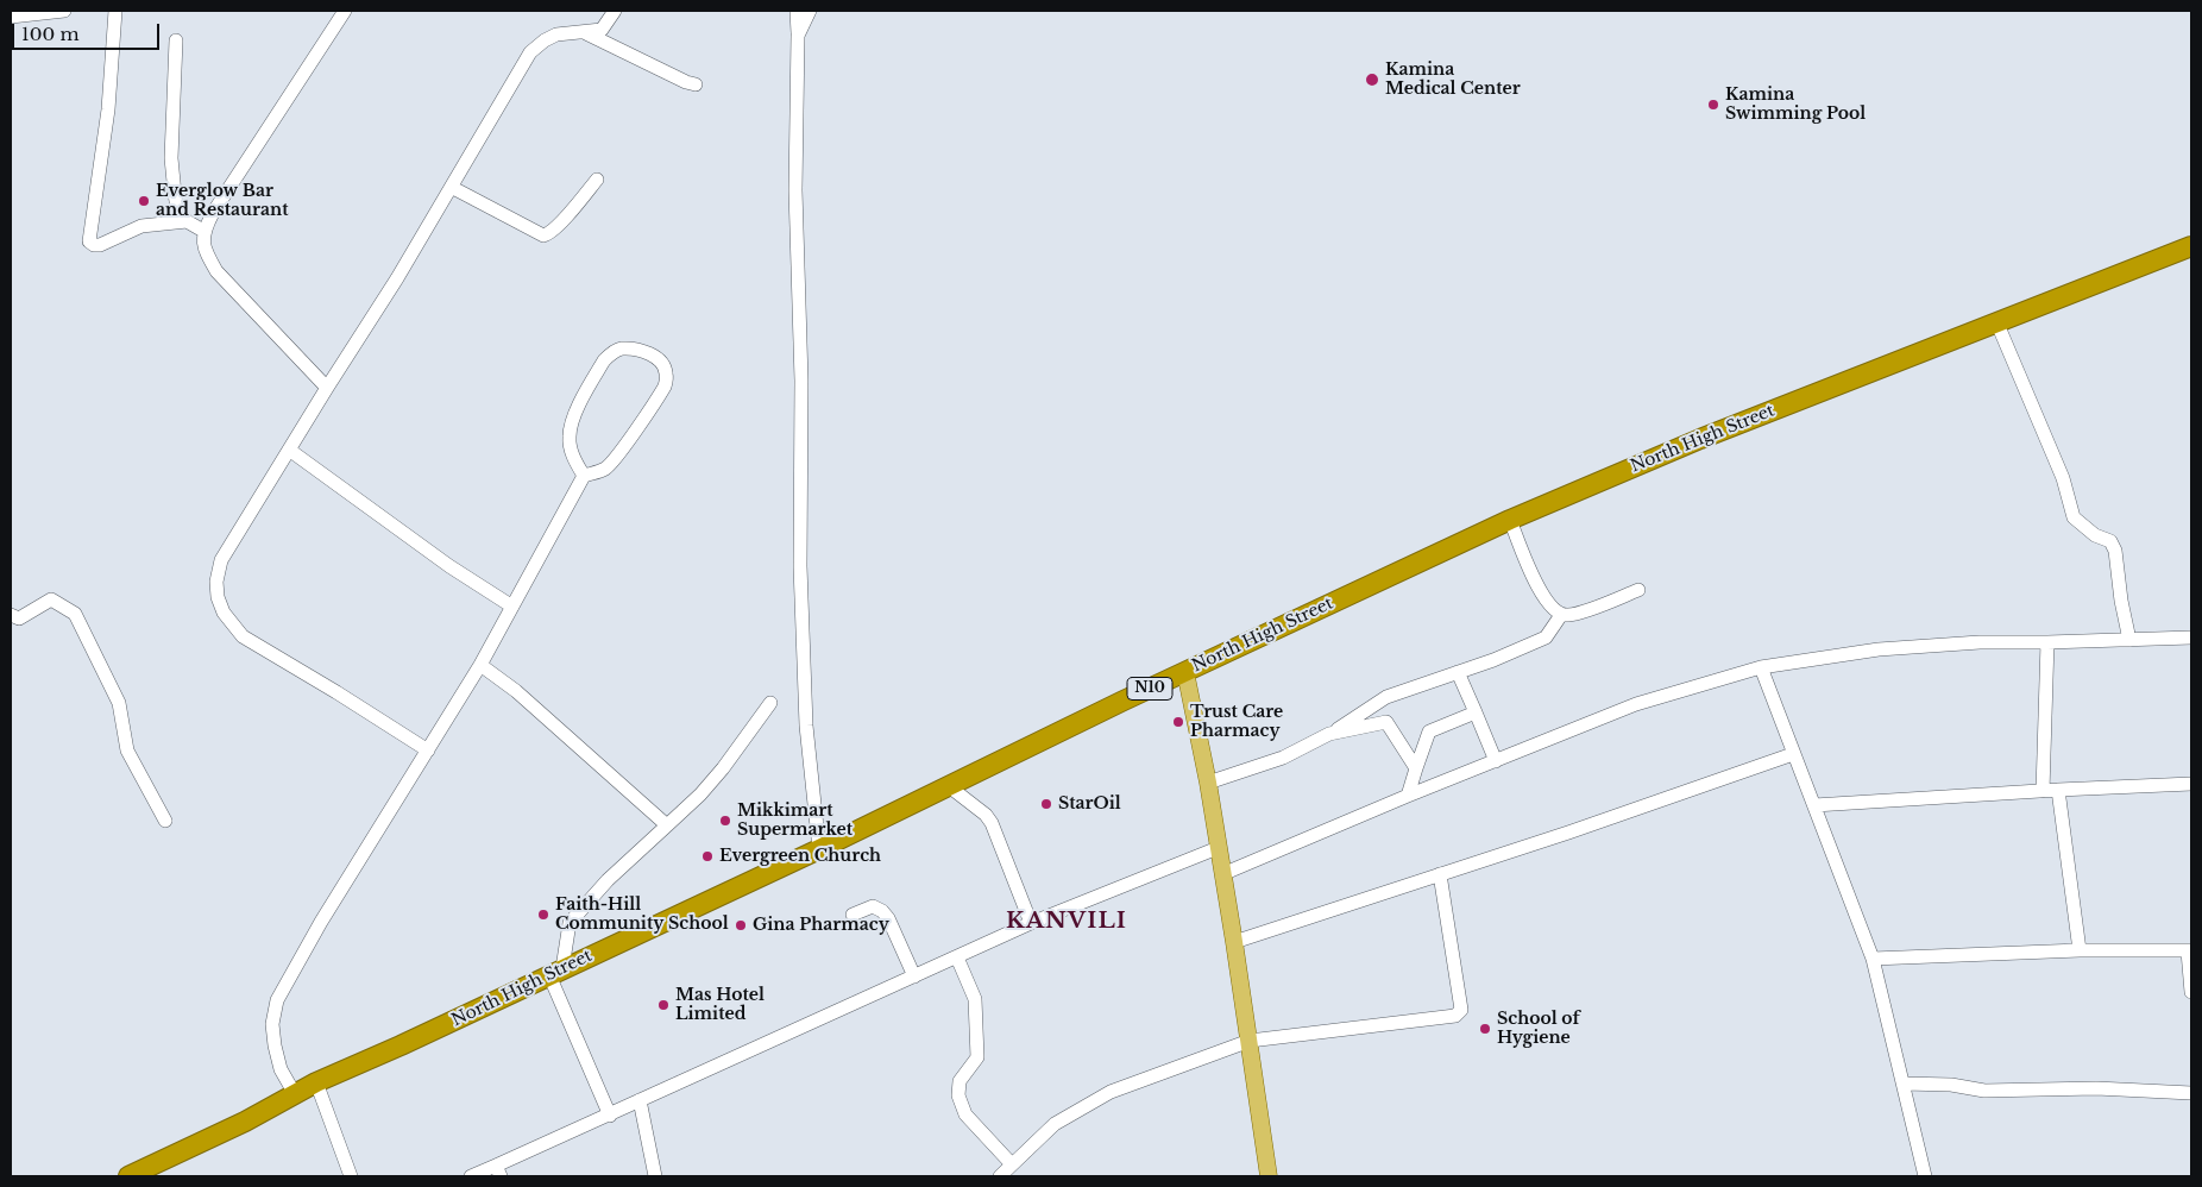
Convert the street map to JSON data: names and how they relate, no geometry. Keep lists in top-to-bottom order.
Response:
{
  "streets": {
    "highway": ["North High Street", "N10"]
  },
  "districts": ["KANVILI"],
  "places": [
    "Kamina Medical Center",
    "Kamina Swimming Pool",
    "Everglow Bar and Restaurant",
    "Trust Care Pharmacy",
    "StarOil",
    "Mikkimart Supermarket",
    "Evergreen Church",
    "Faith-Hill Community School",
    "Gina Pharmacy",
    "Mas Hotel Limited",
    "School of Hygiene"
  ],
  "scale_bar": "100 m"
}
